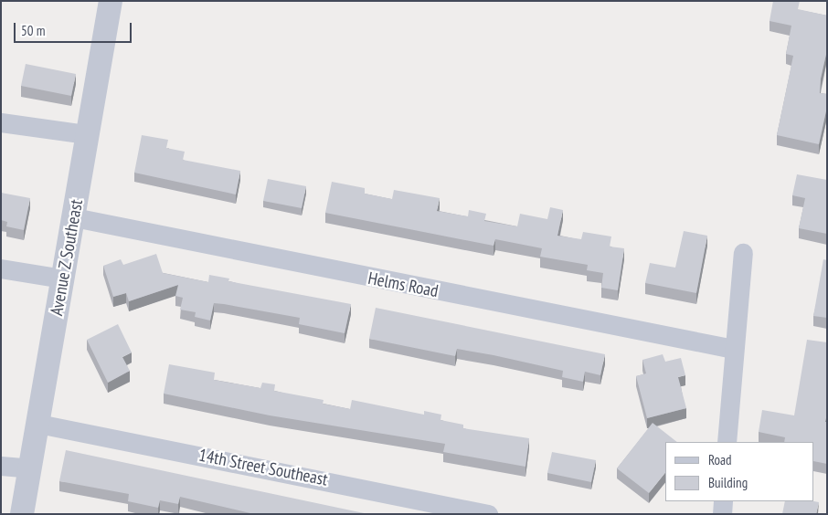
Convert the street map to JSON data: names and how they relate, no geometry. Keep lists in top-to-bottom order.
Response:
{
  "streets": {
    "street": ["Avenue Z Southeast", "Helms Road", "14th Street Southeast"]
  },
  "crossings": [
    ["Avenue Z Southeast", "Helms Road"],
    ["Avenue Z Southeast", "14th Street Southeast"]
  ],
  "legend": ["Road", "Building"],
  "scale_bar": "50 m"
}
